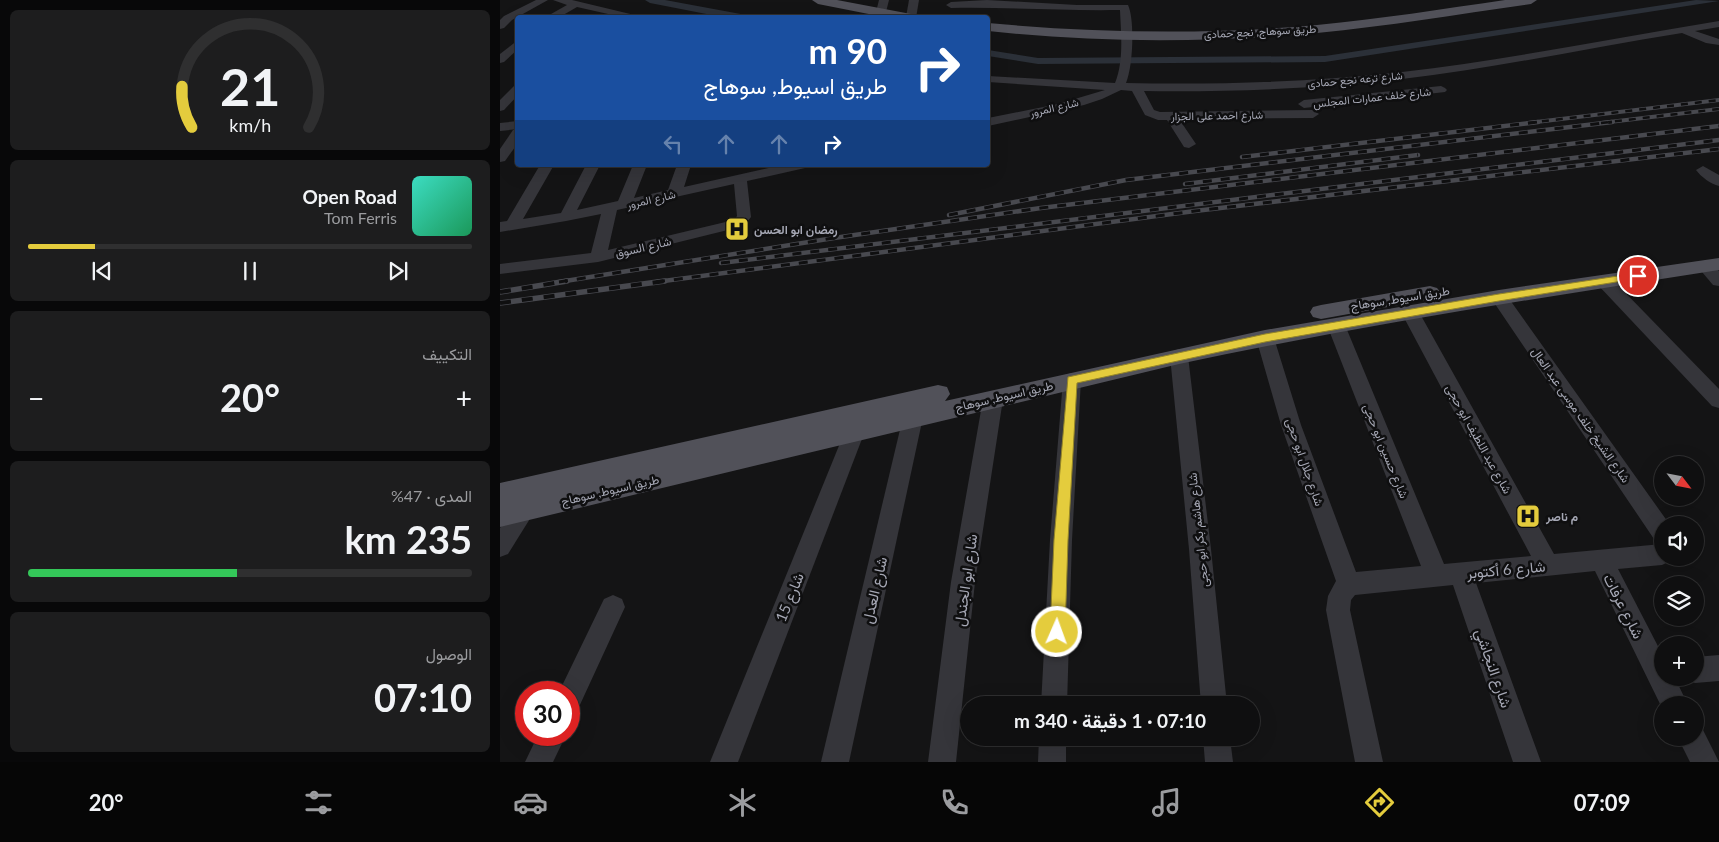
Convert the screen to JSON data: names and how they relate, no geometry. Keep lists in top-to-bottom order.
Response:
{
  "streets": {
    "main road": ["طريق سوهاج, نجع حمادى", "طريق اسيوط, سوهاج"],
    "street": [
      "شارع ترعه نجع حمادى",
      "شارع خلف عمارات المجلس",
      "شارع المرور",
      "شارع احمد على الجزار",
      "شارع السوق",
      "شارع الشيخ خلف موسى عبد العال",
      "شارع عبد اللطيف ابو حجى",
      "شارع حسين ابو حجى",
      "شارع جلال ابو حجى",
      "شارع هاشم بكر ابو حجى",
      "شارع 6 أكتوبر",
      "شارع ابو الجندل",
      "شارع العدل",
      "شارع 15",
      "شارع عرفات",
      "شارع النجاشي"
    ]
  },
  "crossings": [
    ["شارع ترعه نجع حمادى", "شارع المرور"],
    ["شارع ترعه نجع حمادى", "شارع احمد على الجزار"],
    ["شارع خلف عمارات المجلس", "شارع احمد على الجزار"],
    ["شارع المرور", "شارع السوق"],
    ["طريق اسيوط, سوهاج", "شارع الشيخ خلف موسى عبد العال"],
    ["طريق اسيوط, سوهاج", "شارع عبد اللطيف ابو حجى"],
    ["طريق اسيوط, سوهاج", "شارع حسين ابو حجى"],
    ["طريق اسيوط, سوهاج", "شارع جلال ابو حجى"],
    ["طريق اسيوط, سوهاج", "شارع هاشم بكر ابو حجى"],
    ["طريق اسيوط, سوهاج", "شارع ابو الجندل"],
    ["طريق اسيوط, سوهاج", "شارع العدل"],
    ["طريق اسيوط, سوهاج", "شارع 15"],
    ["شارع عبد اللطيف ابو حجى", "شارع 6 أكتوبر"],
    ["شارع حسين ابو حجى", "شارع 6 أكتوبر"],
    ["شارع حسين ابو حجى", "شارع النجاشي"],
    ["شارع جلال ابو حجى", "شارع 6 أكتوبر"],
    ["شارع 6 أكتوبر", "شارع عرفات"],
    ["شارع 6 أكتوبر", "شارع النجاشي"]
  ],
  "places": {
    "hospital": ["رمضان ابو الحسن", "م ناصر"]
  },
  "north": "bottom right",
  "page": {
    "turn": ["90 m", "طريق اسيوط, سوهاج"],
    "song": ["Open Road", "Tom Ferris"],
    "tile": [
      "التكييف",
      ["المدى · 47%", "235 km"],
      ["الوصول", "07:10"]
    ],
    "heat": ["−", "20°", "+"],
    "map_buttons": ["+", "−"],
    "limit": "30",
    "trip": "07:10 · 1 دقيقة · 340 m",
    "tabs": ["07:09", "20°"],
    "gauge": ["21", "km/h"]
  }
}
